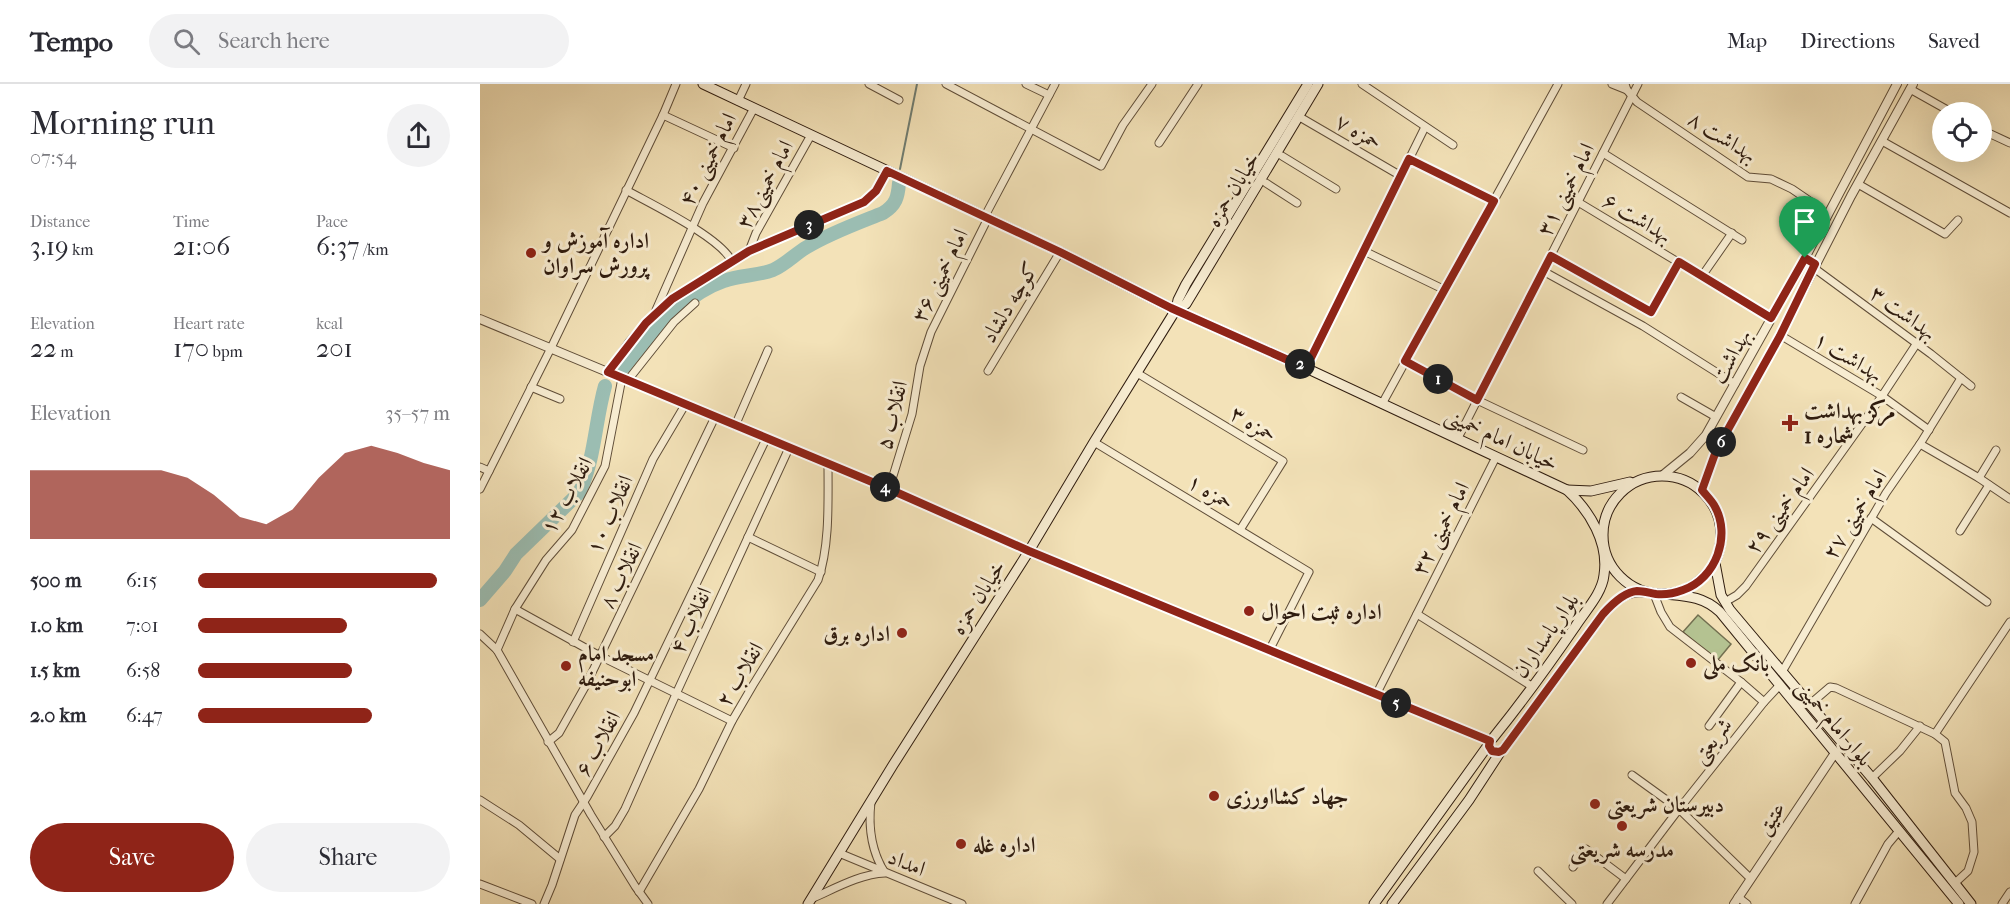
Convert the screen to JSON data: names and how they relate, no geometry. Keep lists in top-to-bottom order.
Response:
{
  "streets": {
    "main road": [
      "خیابان حمزه",
      "خیابان امام خمینی",
      "بلوار پاسداران",
      "بلوار امام خمینی"
    ],
    "street": [
      "حمزه ۷",
      "بهداشت ۸",
      "امام خمینی ۴۰",
      "امام خمینی۳۸",
      "امام خمینی ۳۱",
      "بهداشت ۶",
      "امام خمینی ۳۶",
      "کوچه دلشاد",
      "بهداشت ۳",
      "بهداشت",
      "بهداشت ۱",
      "انقلاب ۵",
      "حمزه ۳",
      "حمزه ۱",
      "انقلاب ۱۲",
      "امام خمینی ۲۹",
      "انقلاب ۱۰",
      "امام خمینی ۲۷",
      "امام خمینی ۳۲",
      "انقلاب ۸",
      "انقلاب ۴",
      "انقلاب ۲",
      "شریعتی",
      "انقلاب ۶",
      "عتیق",
      "امداد"
    ]
  },
  "crossings": [
    ["حمزه ۷", "خیابان حمزه"],
    ["بهداشت ۸", "امام خمینی ۳۱"],
    ["بهداشت ۸", "بهداشت"],
    ["امام خمینی ۴۰", "خیابان امام خمینی"],
    ["امام خمینی۳۸", "خیابان امام خمینی"],
    ["خیابان حمزه", "حمزه ۳"],
    ["خیابان حمزه", "خیابان امام خمینی"],
    ["خیابان حمزه", "حمزه ۱"],
    ["خیابان حمزه", "امداد"],
    ["امام خمینی ۳۱", "بهداشت ۶"],
    ["امام خمینی ۳۱", "خیابان امام خمینی"],
    ["بهداشت ۶", "بهداشت"],
    ["امام خمینی ۳۶", "انقلاب ۵"],
    ["امام خمینی ۳۶", "خیابان امام خمینی"],
    ["کوچه دلشاد", "خیابان امام خمینی"],
    ["بهداشت ۳", "بهداشت"],
    ["بهداشت ۳", "امام خمینی ۲۹"],
    ["بهداشت ۳", "امام خمینی ۲۷"],
    ["بهداشت", "بهداشت ۱"],
    ["بهداشت", "بلوار پاسداران"],
    ["بهداشت", "بلوار امام خمینی"],
    ["بهداشت ۱", "امام خمینی ۲۹"],
    ["بهداشت ۱", "امام خمینی ۲۷"],
    ["حمزه ۳", "حمزه ۱"],
    ["خیابان امام خمینی", "امام خمینی ۳۲"],
    ["امام خمینی ۲۹", "بلوار امام خمینی"],
    ["امام خمینی ۲۷", "بلوار امام خمینی"],
    ["بلوار پاسداران", "بلوار امام خمینی"],
    ["بلوار امام خمینی", "شریعتی"],
    ["بلوار امام خمینی", "عتیق"]
  ],
  "places": {
    "other": [
      "اداره آموزش و پرورش سراوان",
      "اداره ثبت احوال",
      "اداره برق",
      "بانک ملی",
      "مسجد امام ابوحنیفه",
      "جهاد کشااورزی",
      "دبیرستان شریعتی",
      "مدرسه شریعتی",
      "اداره غله"
    ],
    "health": ["مرکز بهداشت شماره 1"]
  },
  "page": {
    "header": "Tempo",
    "search": "Search here",
    "nav": ["Map", "Directions", "Saved"],
    "heading": ["Morning run", "07:54"],
    "stats": [
      ["Distance", "3.19 km"],
      ["Time", "21:06"],
      ["Pace", "6:37 /km"],
      ["Elevation", "22 m"],
      ["Heart rate", "170 bpm"],
      ["kcal", "201"]
    ],
    "pins": [
      "3",
      "2",
      "1",
      "6",
      "4",
      "5"
    ],
    "chart": ["Elevation", "35–57 m"],
    "list": [
      {
        "name": "500 m",
        "note": "6:15"
      },
      {
        "name": "1.0 km",
        "note": "7:01"
      },
      {
        "name": "1.5 km",
        "note": "6:58"
      },
      {
        "name": "2.0 km",
        "note": "6:47"
      }
    ],
    "buttons": ["Save", "Share"]
  }
}
